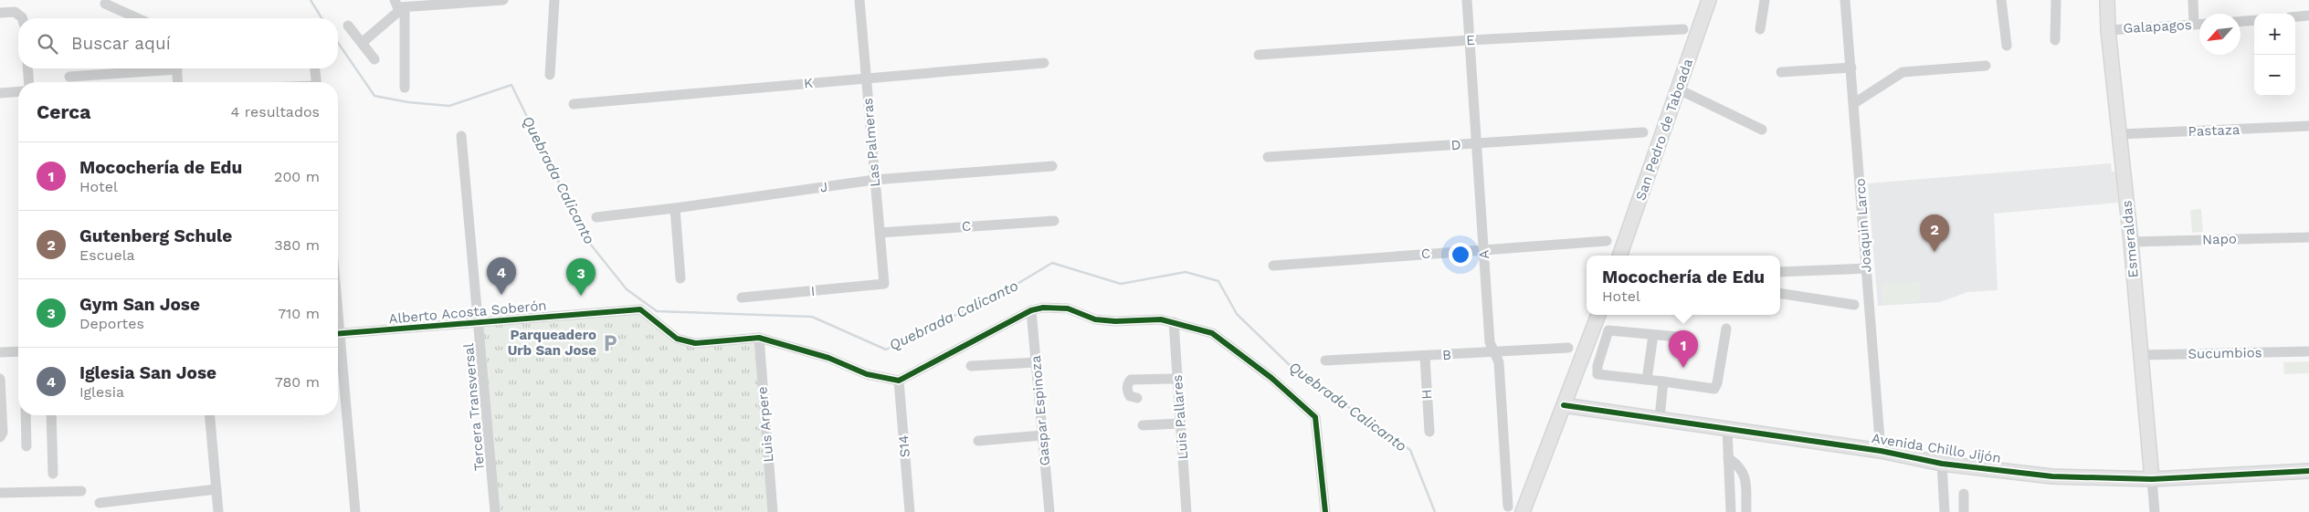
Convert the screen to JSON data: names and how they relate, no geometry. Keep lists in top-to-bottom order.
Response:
{
  "streets": {
    "street": [
      "Galapagos",
      "E",
      "K",
      "San Pedro de Taboada",
      "Pastaza",
      "Las Palmeras",
      "D",
      "J",
      "Joaquìn Larco",
      "C",
      "Esmeraldas",
      "Napo",
      "A",
      "I",
      "Alberto Acosta Soberón",
      "Sucumbios",
      "B",
      "H",
      "Tercera Transversal",
      "Gaspar Espinoza",
      "Luis Pallares",
      "Luis Arpere",
      "S14",
      "Avenida Chillo Jijón"
    ]
  },
  "crossings": [
    ["Galapagos", "Esmeraldas"],
    ["E", "A"],
    ["K", "Las Palmeras"],
    ["Pastaza", "Esmeraldas"],
    ["Las Palmeras", "J"],
    ["Las Palmeras", "C"],
    ["Las Palmeras", "I"],
    ["D", "A"],
    ["Joaquìn Larco", "Avenida Chillo Jijón"],
    ["C", "A"],
    ["Esmeraldas", "Napo"],
    ["Esmeraldas", "Sucumbios"],
    ["Esmeraldas", "Avenida Chillo Jijón"],
    ["A", "B"],
    ["Alberto Acosta Soberón", "Tercera Transversal"],
    ["Alberto Acosta Soberón", "Luis Arpere"],
    ["B", "H"]
  ],
  "water": ["Quebrada Calicanto"],
  "places": {
    "parking": ["Parqueadero Urb San Jose"]
  },
  "north": "bottom left",
  "page": {
    "map_buttons": ["+", "−"],
    "search": "Buscar aquí",
    "heading": ["Cerca", "4 resultados"],
    "list": [
      {
        "mark": "1",
        "name": "Mocochería de Edu",
        "note": "Hotel",
        "value": "200 m"
      },
      {
        "mark": "2",
        "name": "Gutenberg Schule",
        "note": "Escuela",
        "value": "380 m"
      },
      {
        "mark": "3",
        "name": "Gym San Jose",
        "note": "Deportes",
        "value": "710 m"
      },
      {
        "mark": "4",
        "name": "Iglesia San Jose",
        "note": "Iglesia",
        "value": "780 m"
      }
    ],
    "pins": [
      "2",
      "4",
      "3",
      "1"
    ],
    "popup": ["Mocochería de Edu", "Hotel"]
  }
}
